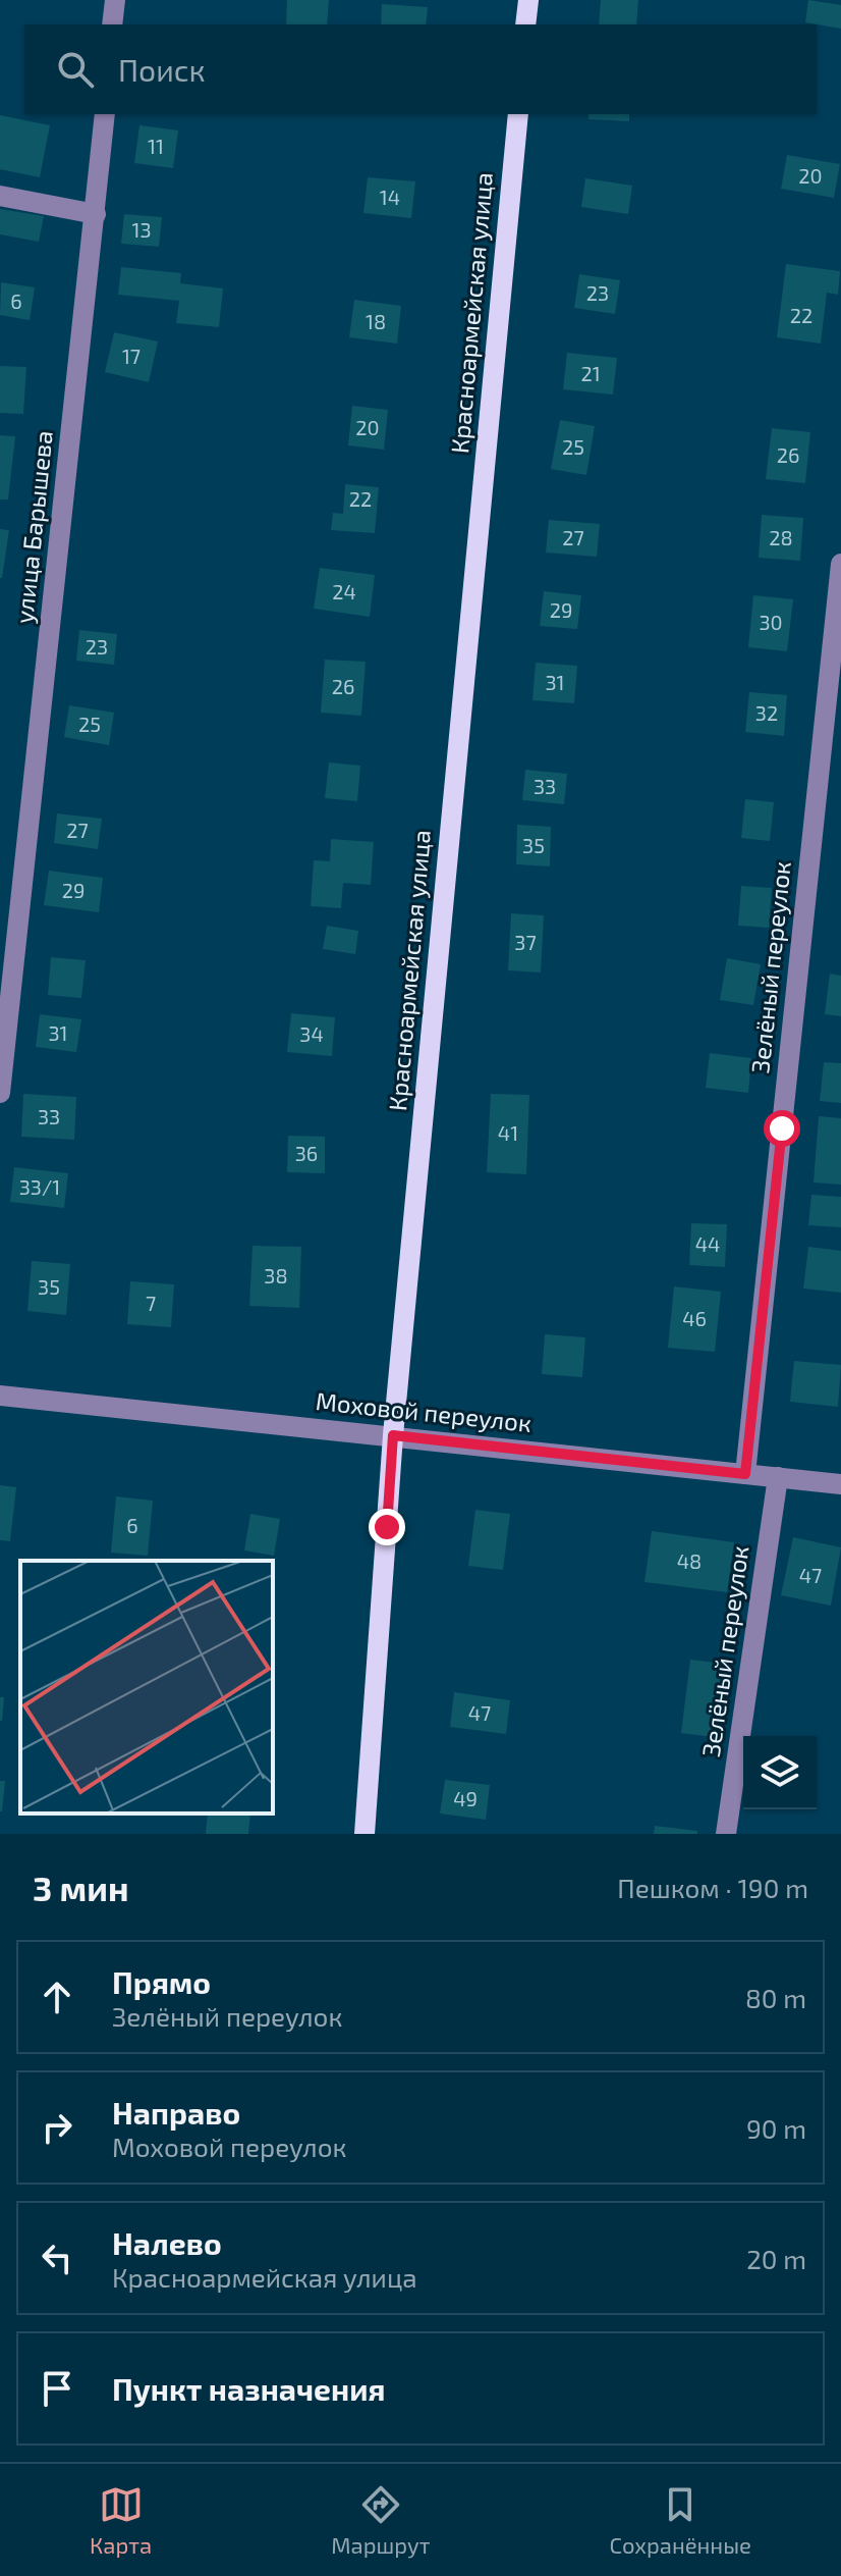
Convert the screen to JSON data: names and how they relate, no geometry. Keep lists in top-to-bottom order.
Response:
{
  "streets": {
    "main road": ["Красноармейская улица"],
    "street": ["улица Барышева", "Зелёный переулок", "Моховой переулок"]
  },
  "crossings": [
    ["Красноармейская улица", "Моховой переулок"],
    ["Зелёный переулок", "Моховой переулок"]
  ],
  "house_numbers": [
    "11",
    "20",
    "14",
    "13",
    "23",
    "6",
    "22",
    "18",
    "17",
    "21",
    "20",
    "25",
    "26",
    "22",
    "27",
    "28",
    "24",
    "29",
    "30",
    "23",
    "31",
    "26",
    "32",
    "25",
    "33",
    "27",
    "35",
    "29",
    "37",
    "31",
    "34",
    "33",
    "41",
    "36",
    "33/1",
    "44",
    "38",
    "35",
    "7",
    "46",
    "6",
    "48",
    "47",
    "47",
    "49"
  ],
  "page": {
    "search": "Поиск",
    "heading": ["3 мин", "Пешком · 190 m"],
    "list": [
      ["Прямо", "Зелёный переулок", "80 m"],
      ["Направо", "Моховой переулок", "90 m"],
      ["Налево", "Красноармейская улица", "20 m"],
      "Пункт назначения"
    ],
    "nav": ["Карта", "Маршрут", "Сохранённые"]
  }
}
